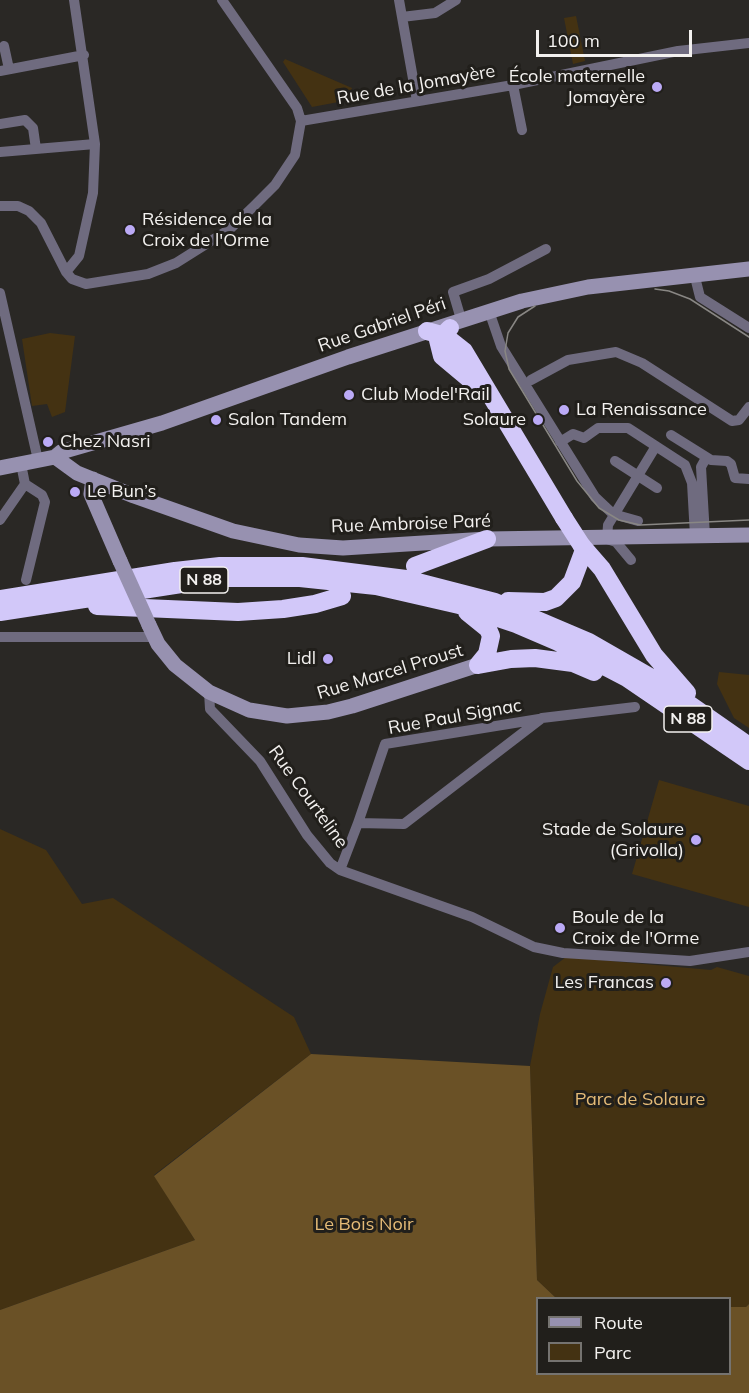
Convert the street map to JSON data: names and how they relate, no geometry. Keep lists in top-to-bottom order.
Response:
{
  "streets": {
    "highway": ["N 88"],
    "main road": ["Rue Gabriel Péri", "Rue Ambroise Paré", "Rue Marcel Proust"],
    "street": ["Rue de la Jomayère", "Rue Paul Signac", "Rue Courteline"]
  },
  "crossings": [
    ["Rue Gabriel Péri", "Rue Ambroise Paré"],
    ["Rue Marcel Proust", "Rue Courteline"],
    ["Rue Paul Signac", "Rue Courteline"]
  ],
  "parks": ["Parc de Solaure", "Le Bois Noir"],
  "places": [
    "École maternelle Jomayère",
    "Résidence de la Croix de l'Orme",
    "Club Model'Rail",
    "La Renaissance",
    "Salon Tandem",
    "Solaure",
    "Chez Nasri",
    "Le Bun’s",
    "Lidl",
    "Stade de Solaure (Grivolla)",
    "Boule de la Croix de l'Orme",
    "Les Francas"
  ],
  "legend": ["Route", "Parc"],
  "scale_bar": "100 m"
}
